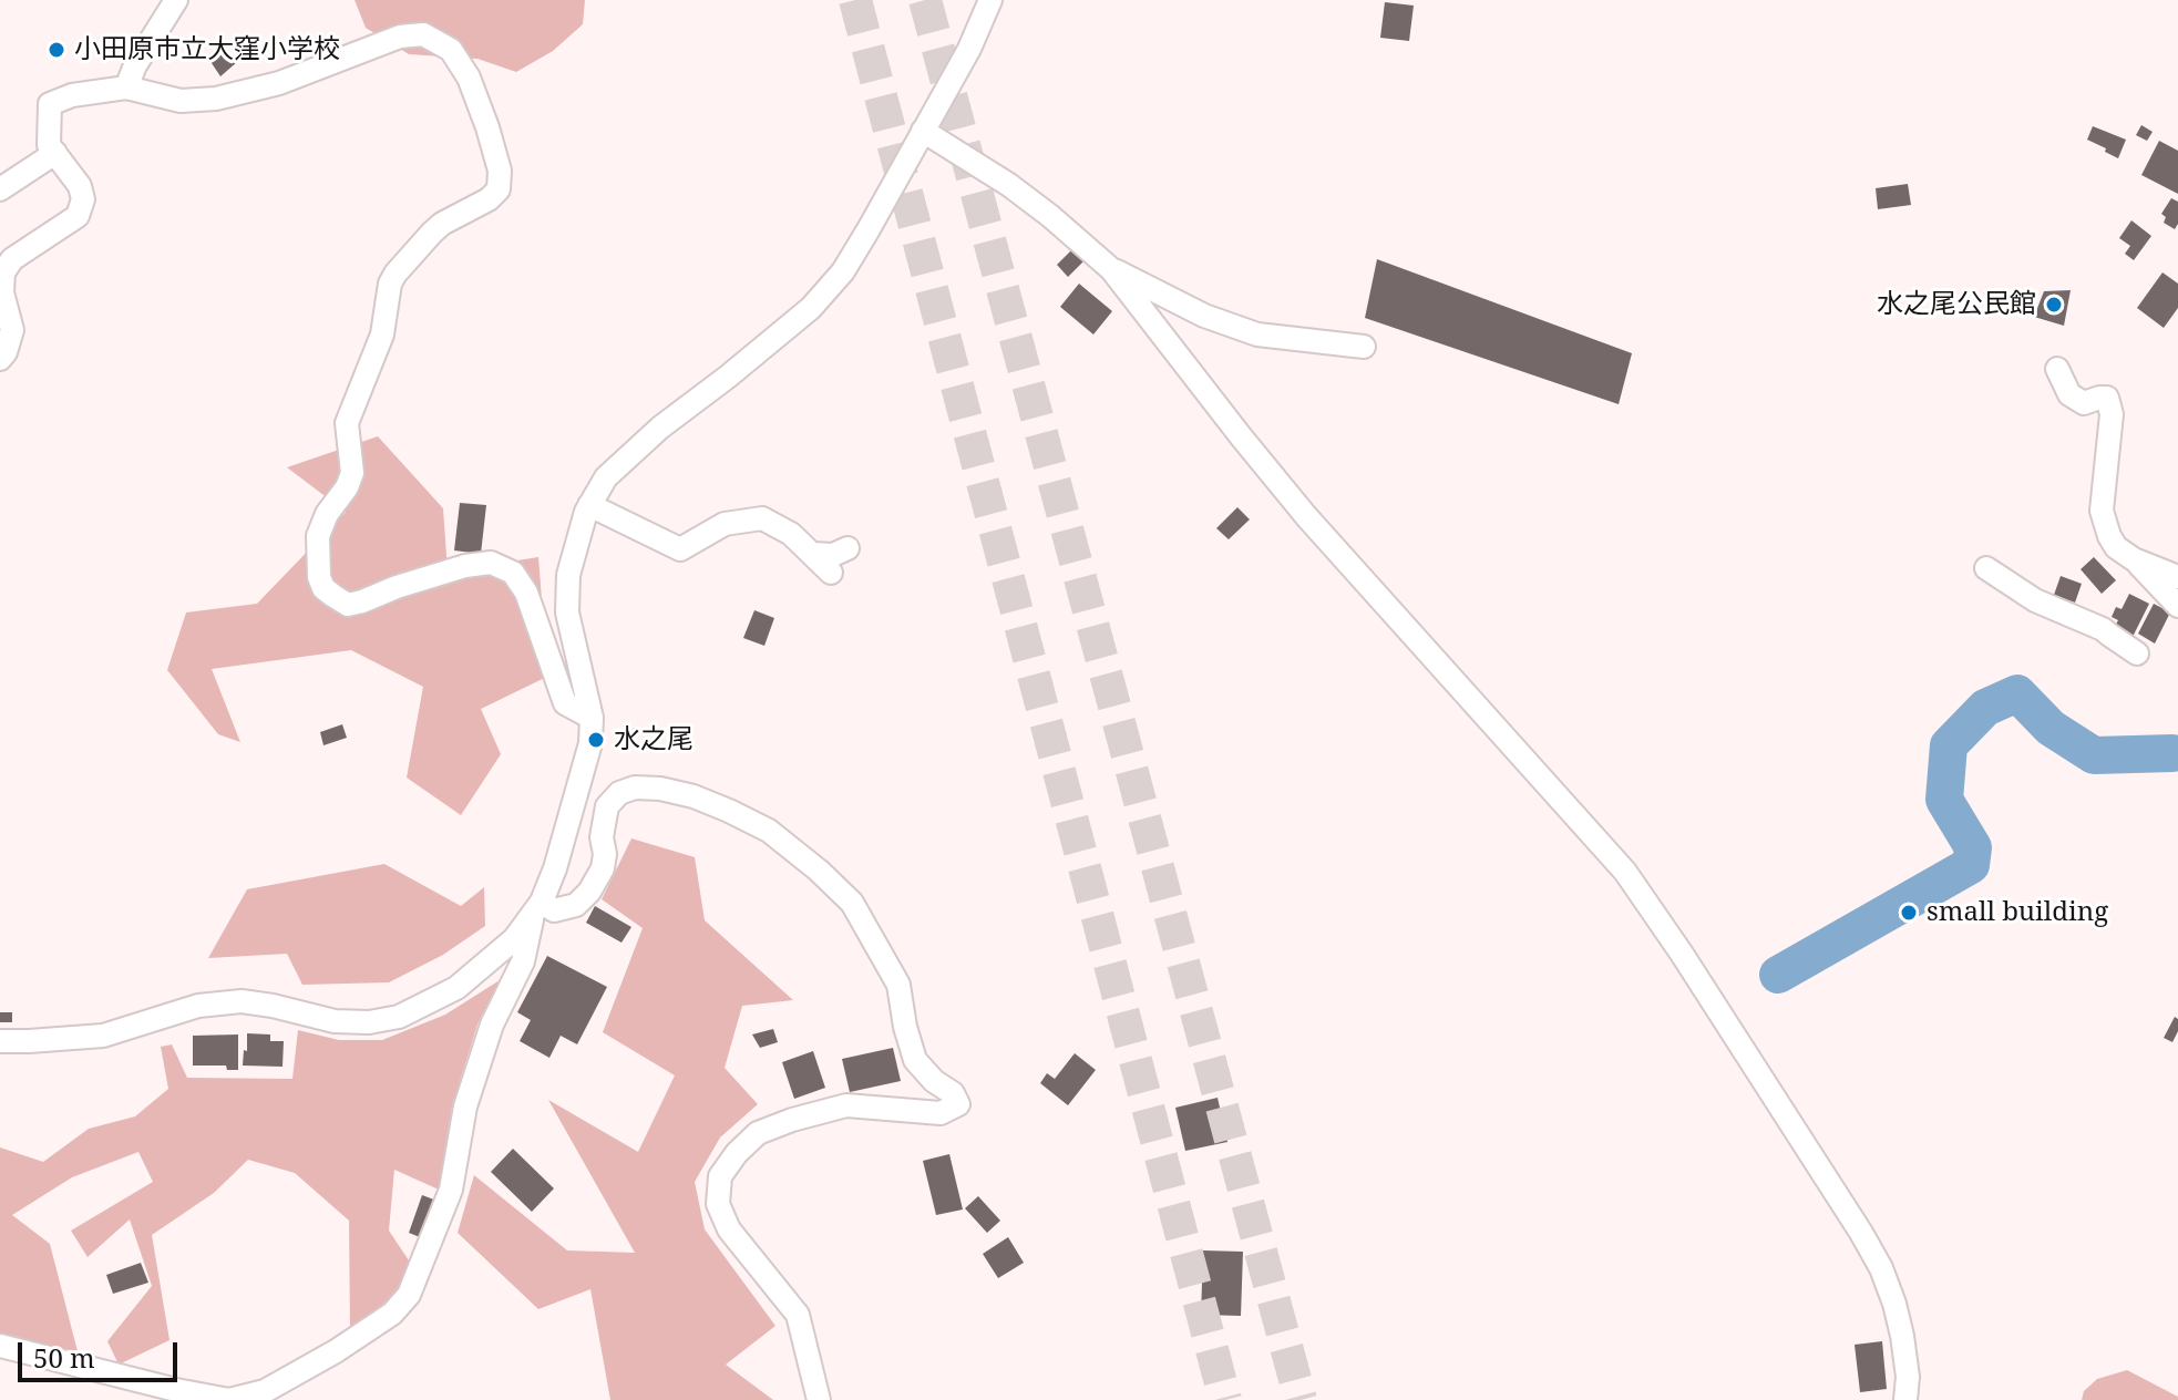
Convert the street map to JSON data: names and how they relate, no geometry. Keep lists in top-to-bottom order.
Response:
{
  "places": [
    "小田原市立大窪小学校",
    "水之尾公民館",
    "水之尾",
    "small building"
  ],
  "scale_bar": "50 m"
}
